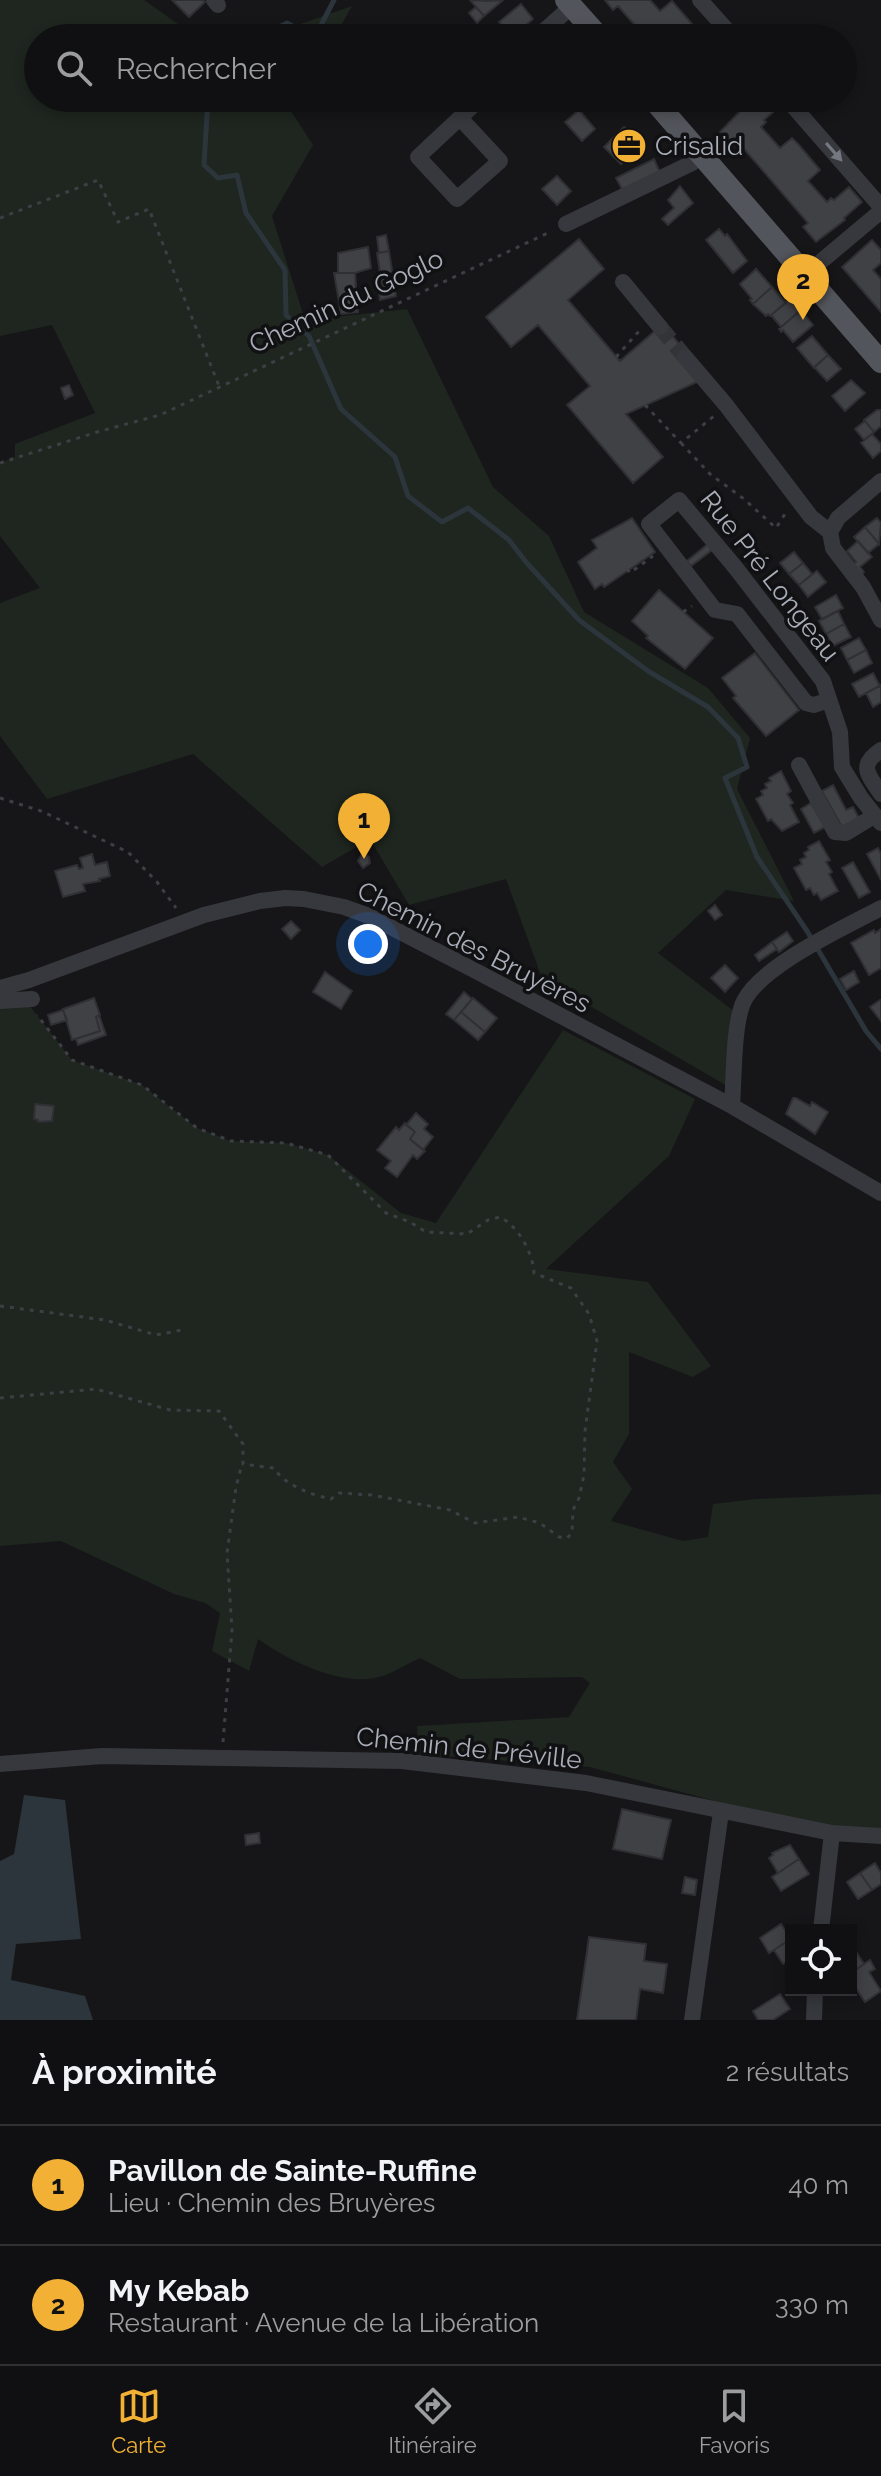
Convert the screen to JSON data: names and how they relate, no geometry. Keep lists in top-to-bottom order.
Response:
{
  "streets": {
    "street": ["Rue Pré Longeau", "Chemin des Bruyères", "Chemin de Préville"],
    "path": ["Chemin du Goglo"]
  },
  "places": {
    "office": ["Crisalid"]
  },
  "page": {
    "search": "Rechercher",
    "pins": ["2", "1"],
    "heading": ["À proximité", "2 résultats"],
    "list": [
      {
        "mark": "1",
        "name": "Pavillon de Sainte-Ruffine",
        "note": "Lieu · Chemin des Bruyères",
        "value": "40 m"
      },
      {
        "mark": "2",
        "name": "My Kebab",
        "note": "Restaurant · Avenue de la Libération",
        "value": "330 m"
      }
    ],
    "nav": ["Carte", "Itinéraire", "Favoris"]
  }
}
